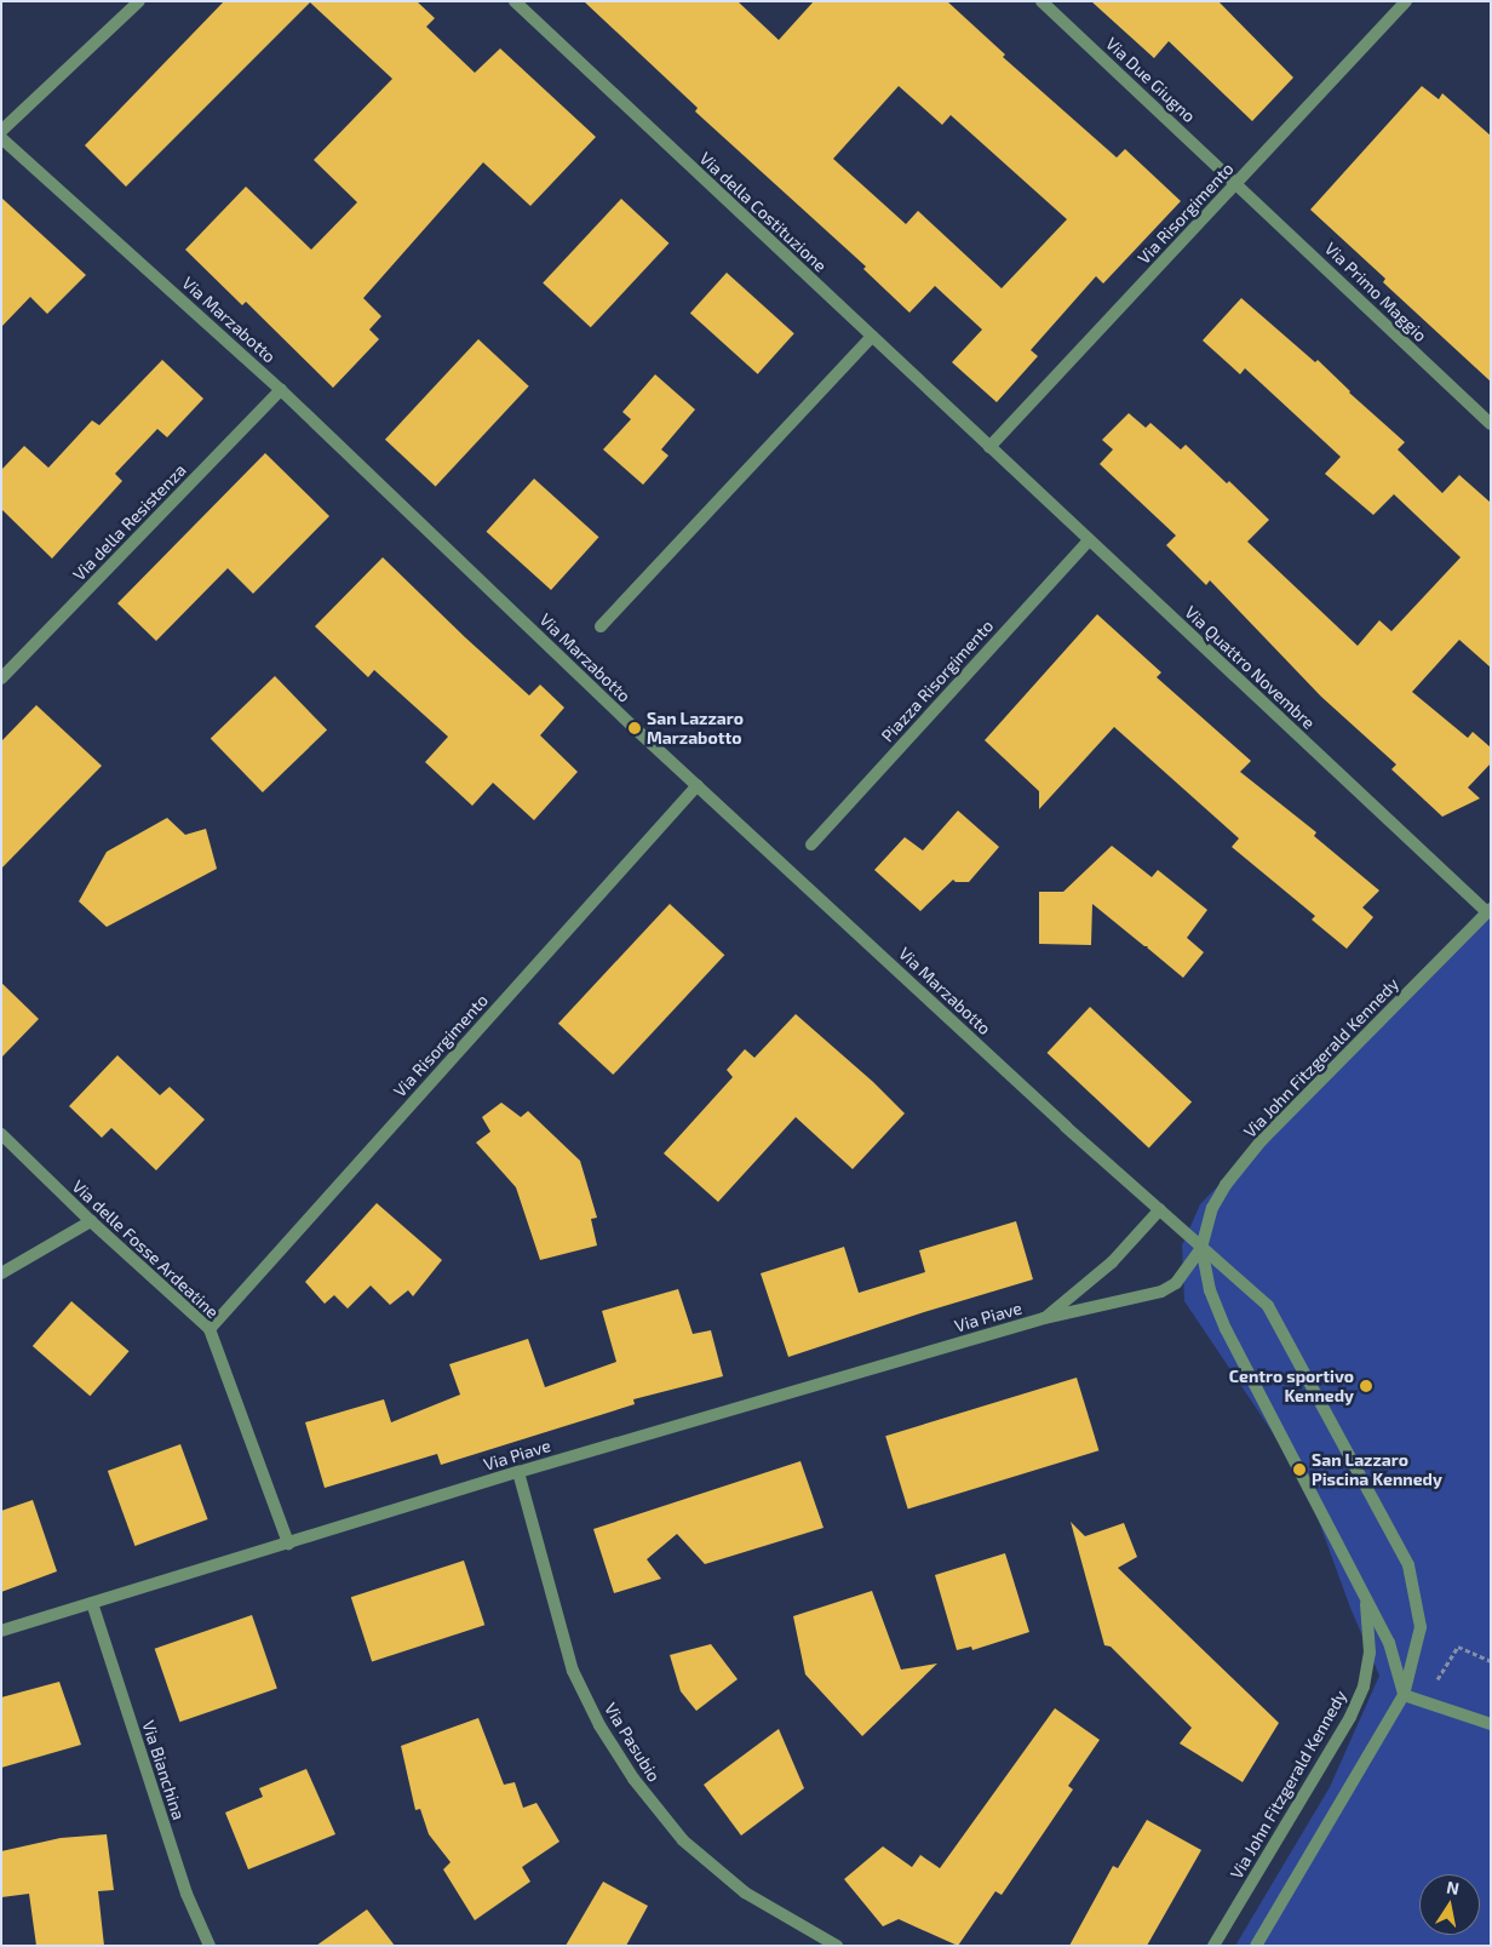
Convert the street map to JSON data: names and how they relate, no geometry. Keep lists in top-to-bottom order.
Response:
{
  "streets": {
    "street": [
      "Via Due Giugno",
      "Via della Costituzione",
      "Via Risorgimento",
      "Via Primo Maggio",
      "Via Marzabotto",
      "Via della Resistenza",
      "Via Quattro Novembre",
      "Piazza Risorgimento",
      "Via John Fitzgerald Kennedy",
      "Via delle Fosse Ardeatine",
      "Via Piave",
      "Via Pasubio",
      "Via Bianchina"
    ]
  },
  "crossings": [
    ["Via Due Giugno", "Via Risorgimento"],
    ["Via Due Giugno", "Via Primo Maggio"],
    ["Via della Costituzione", "Via Risorgimento"],
    ["Via della Costituzione", "Via Quattro Novembre"],
    ["Via Risorgimento", "Via Primo Maggio"],
    ["Via Risorgimento", "Via Marzabotto"],
    ["Via Risorgimento", "Via Quattro Novembre"],
    ["Via Risorgimento", "Via delle Fosse Ardeatine"],
    ["Via Marzabotto", "Via della Resistenza"],
    ["Via Marzabotto", "Via John Fitzgerald Kennedy"],
    ["Via Marzabotto", "Via Piave"],
    ["Via Quattro Novembre", "Piazza Risorgimento"],
    ["Via Quattro Novembre", "Via John Fitzgerald Kennedy"],
    ["Via John Fitzgerald Kennedy", "Via Piave"],
    ["Via delle Fosse Ardeatine", "Via Piave"],
    ["Via Piave", "Via Pasubio"],
    ["Via Piave", "Via Bianchina"]
  ],
  "places": ["San Lazzaro Marzabotto", "Centro sportivo Kennedy", "San Lazzaro Piscina Kennedy"],
  "north": "top"
}
